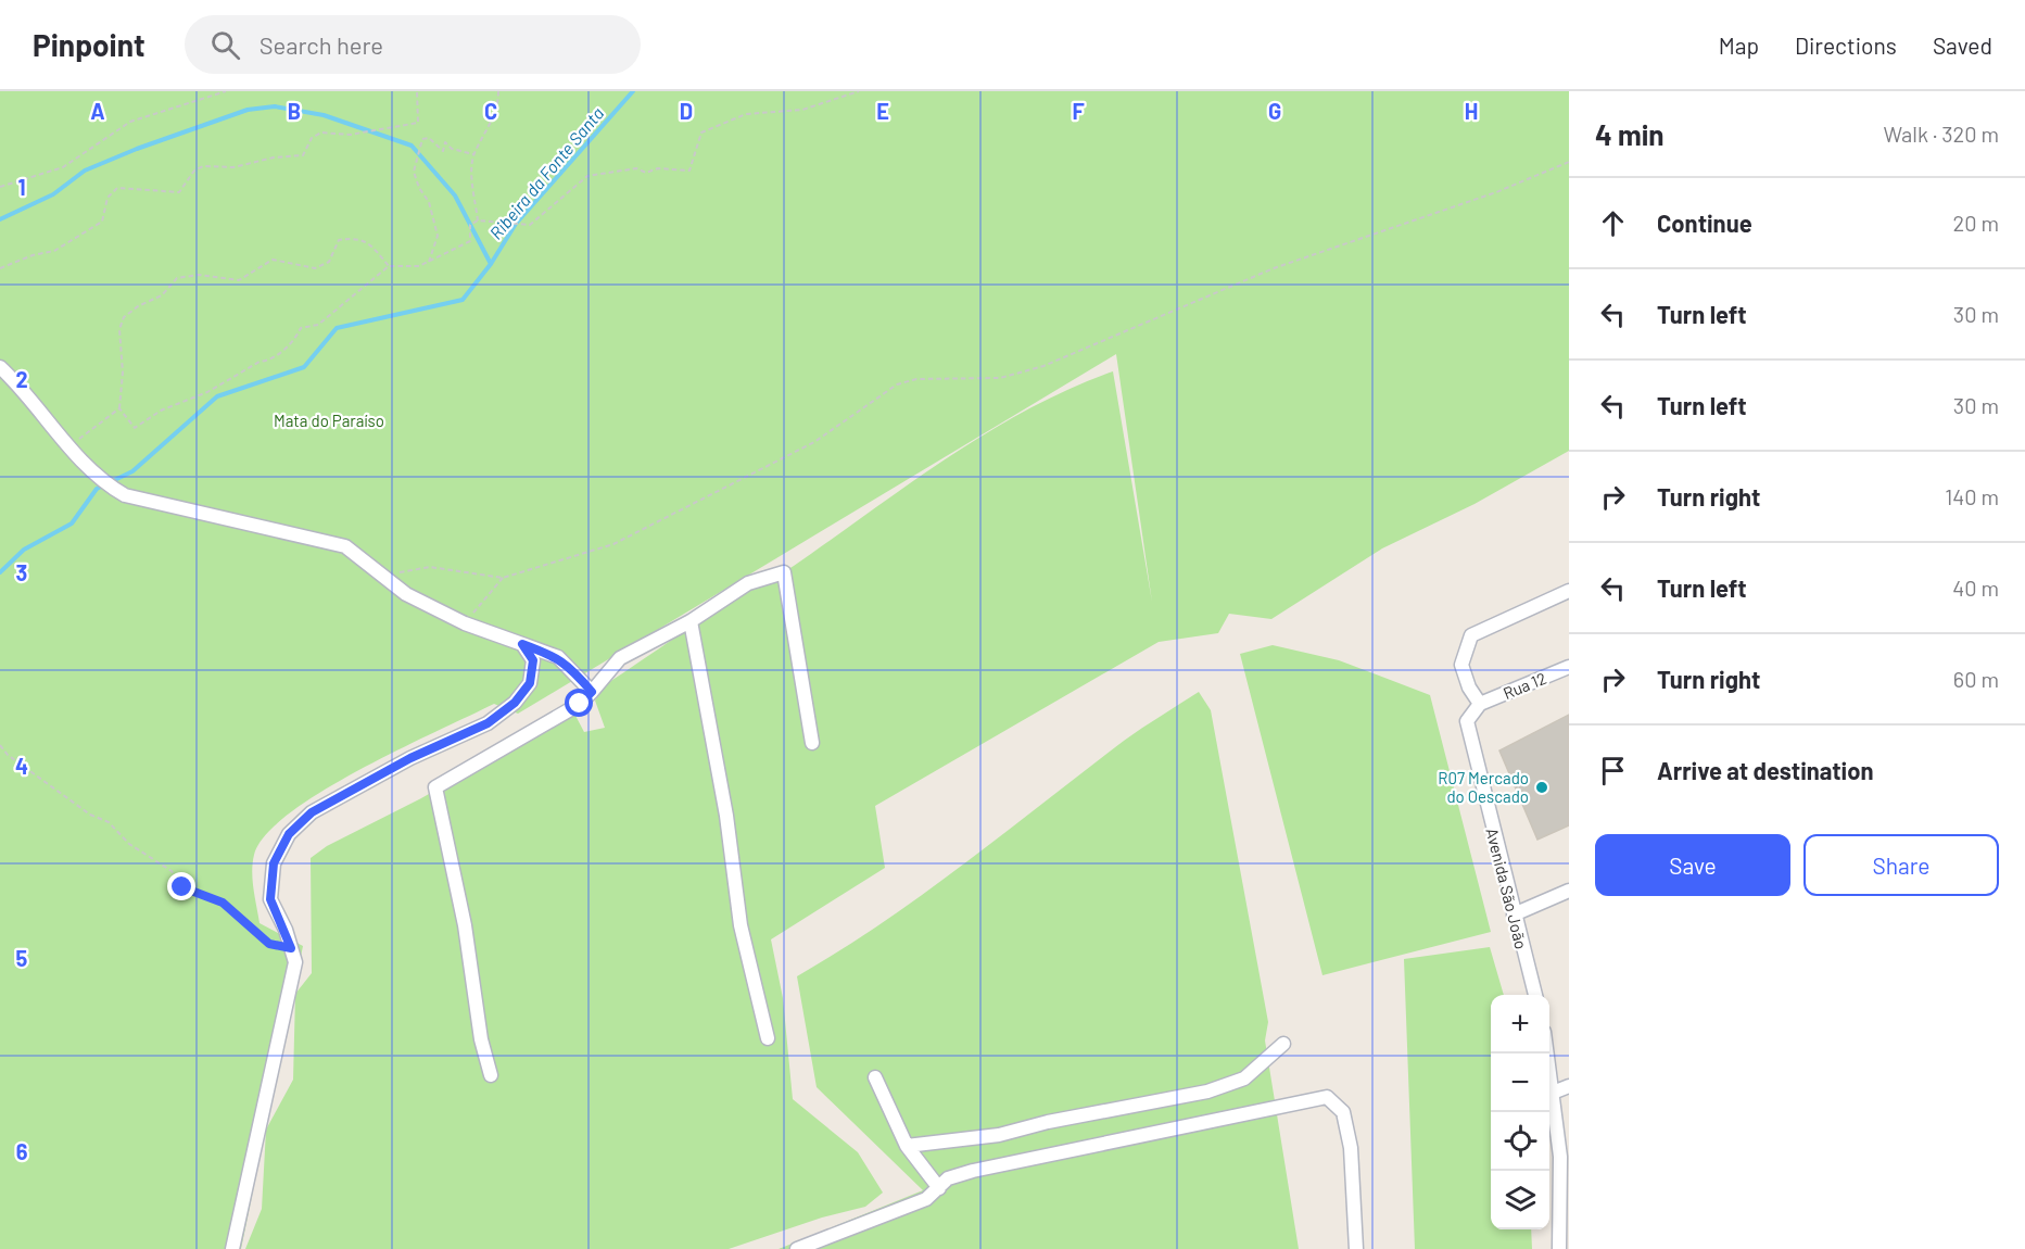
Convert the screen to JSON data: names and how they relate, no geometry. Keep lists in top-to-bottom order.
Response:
{
  "streets": {
    "street": ["Rua 12", "Avenida São João"]
  },
  "crossings": [
    ["Rua 12", "Avenida São João"]
  ],
  "water": ["Ribeira da Fonte Santa"],
  "parks": ["Mata do Paraíso"],
  "places": ["R07 Mercado do Oescado"],
  "page": {
    "header": "Pinpoint",
    "search": "Search here",
    "nav": ["Map", "Directions", "Saved"],
    "heading": ["4 min", "Walk · 320 m"],
    "list": [
      ["Continue", "20 m"],
      ["Turn left", "30 m"],
      ["Turn left", "30 m"],
      ["Turn right", "140 m"],
      ["Turn left", "40 m"],
      ["Turn right", "60 m"],
      "Arrive at destination"
    ],
    "buttons": ["Save", "Share"],
    "map_buttons": ["+", "−"]
  },
  "grid": {
    "columns": [
      "A",
      "B",
      "C",
      "D",
      "E",
      "F",
      "G",
      "H"
    ],
    "rows": [
      "1",
      "2",
      "3",
      "4",
      "5",
      "6"
    ]
  }
}
